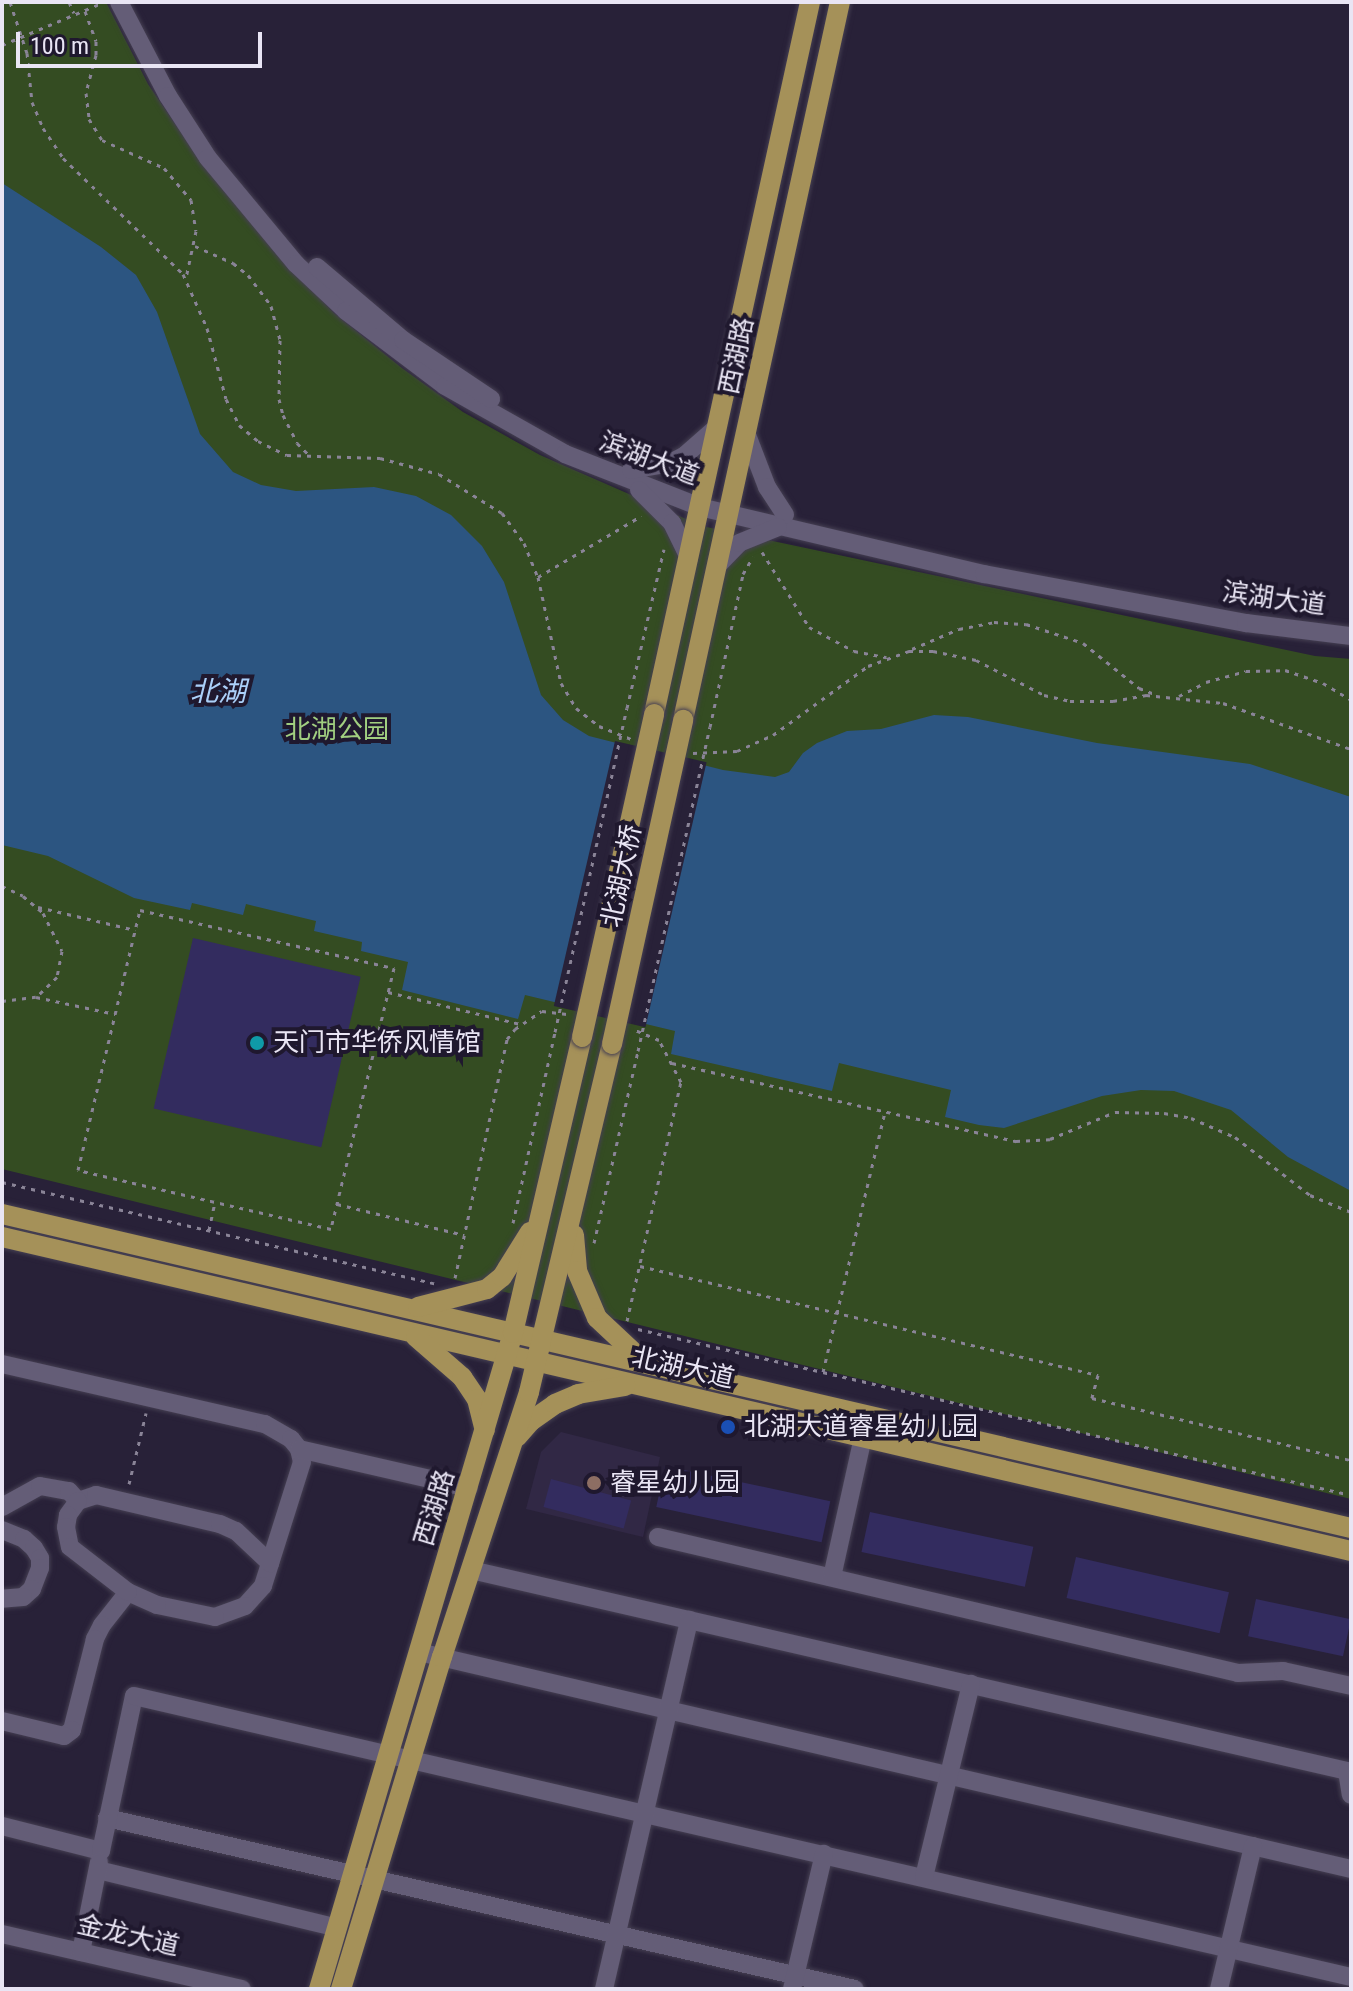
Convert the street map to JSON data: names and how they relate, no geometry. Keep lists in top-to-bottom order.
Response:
{
  "streets": {
    "main road": ["西湖路", "北湖大桥", "北湖大道"],
    "street": ["滨湖大道", "金龙大道"]
  },
  "crossings": [
    ["西湖路", "滨湖大道"],
    ["西湖路", "北湖大桥"],
    ["西湖路", "北湖大道"]
  ],
  "water": ["北湖"],
  "parks": ["北湖公园"],
  "places": ["天门市华侨风情馆", "北湖大道睿星幼儿园", "睿星幼儿园"],
  "scale_bar": "100 m"
}
